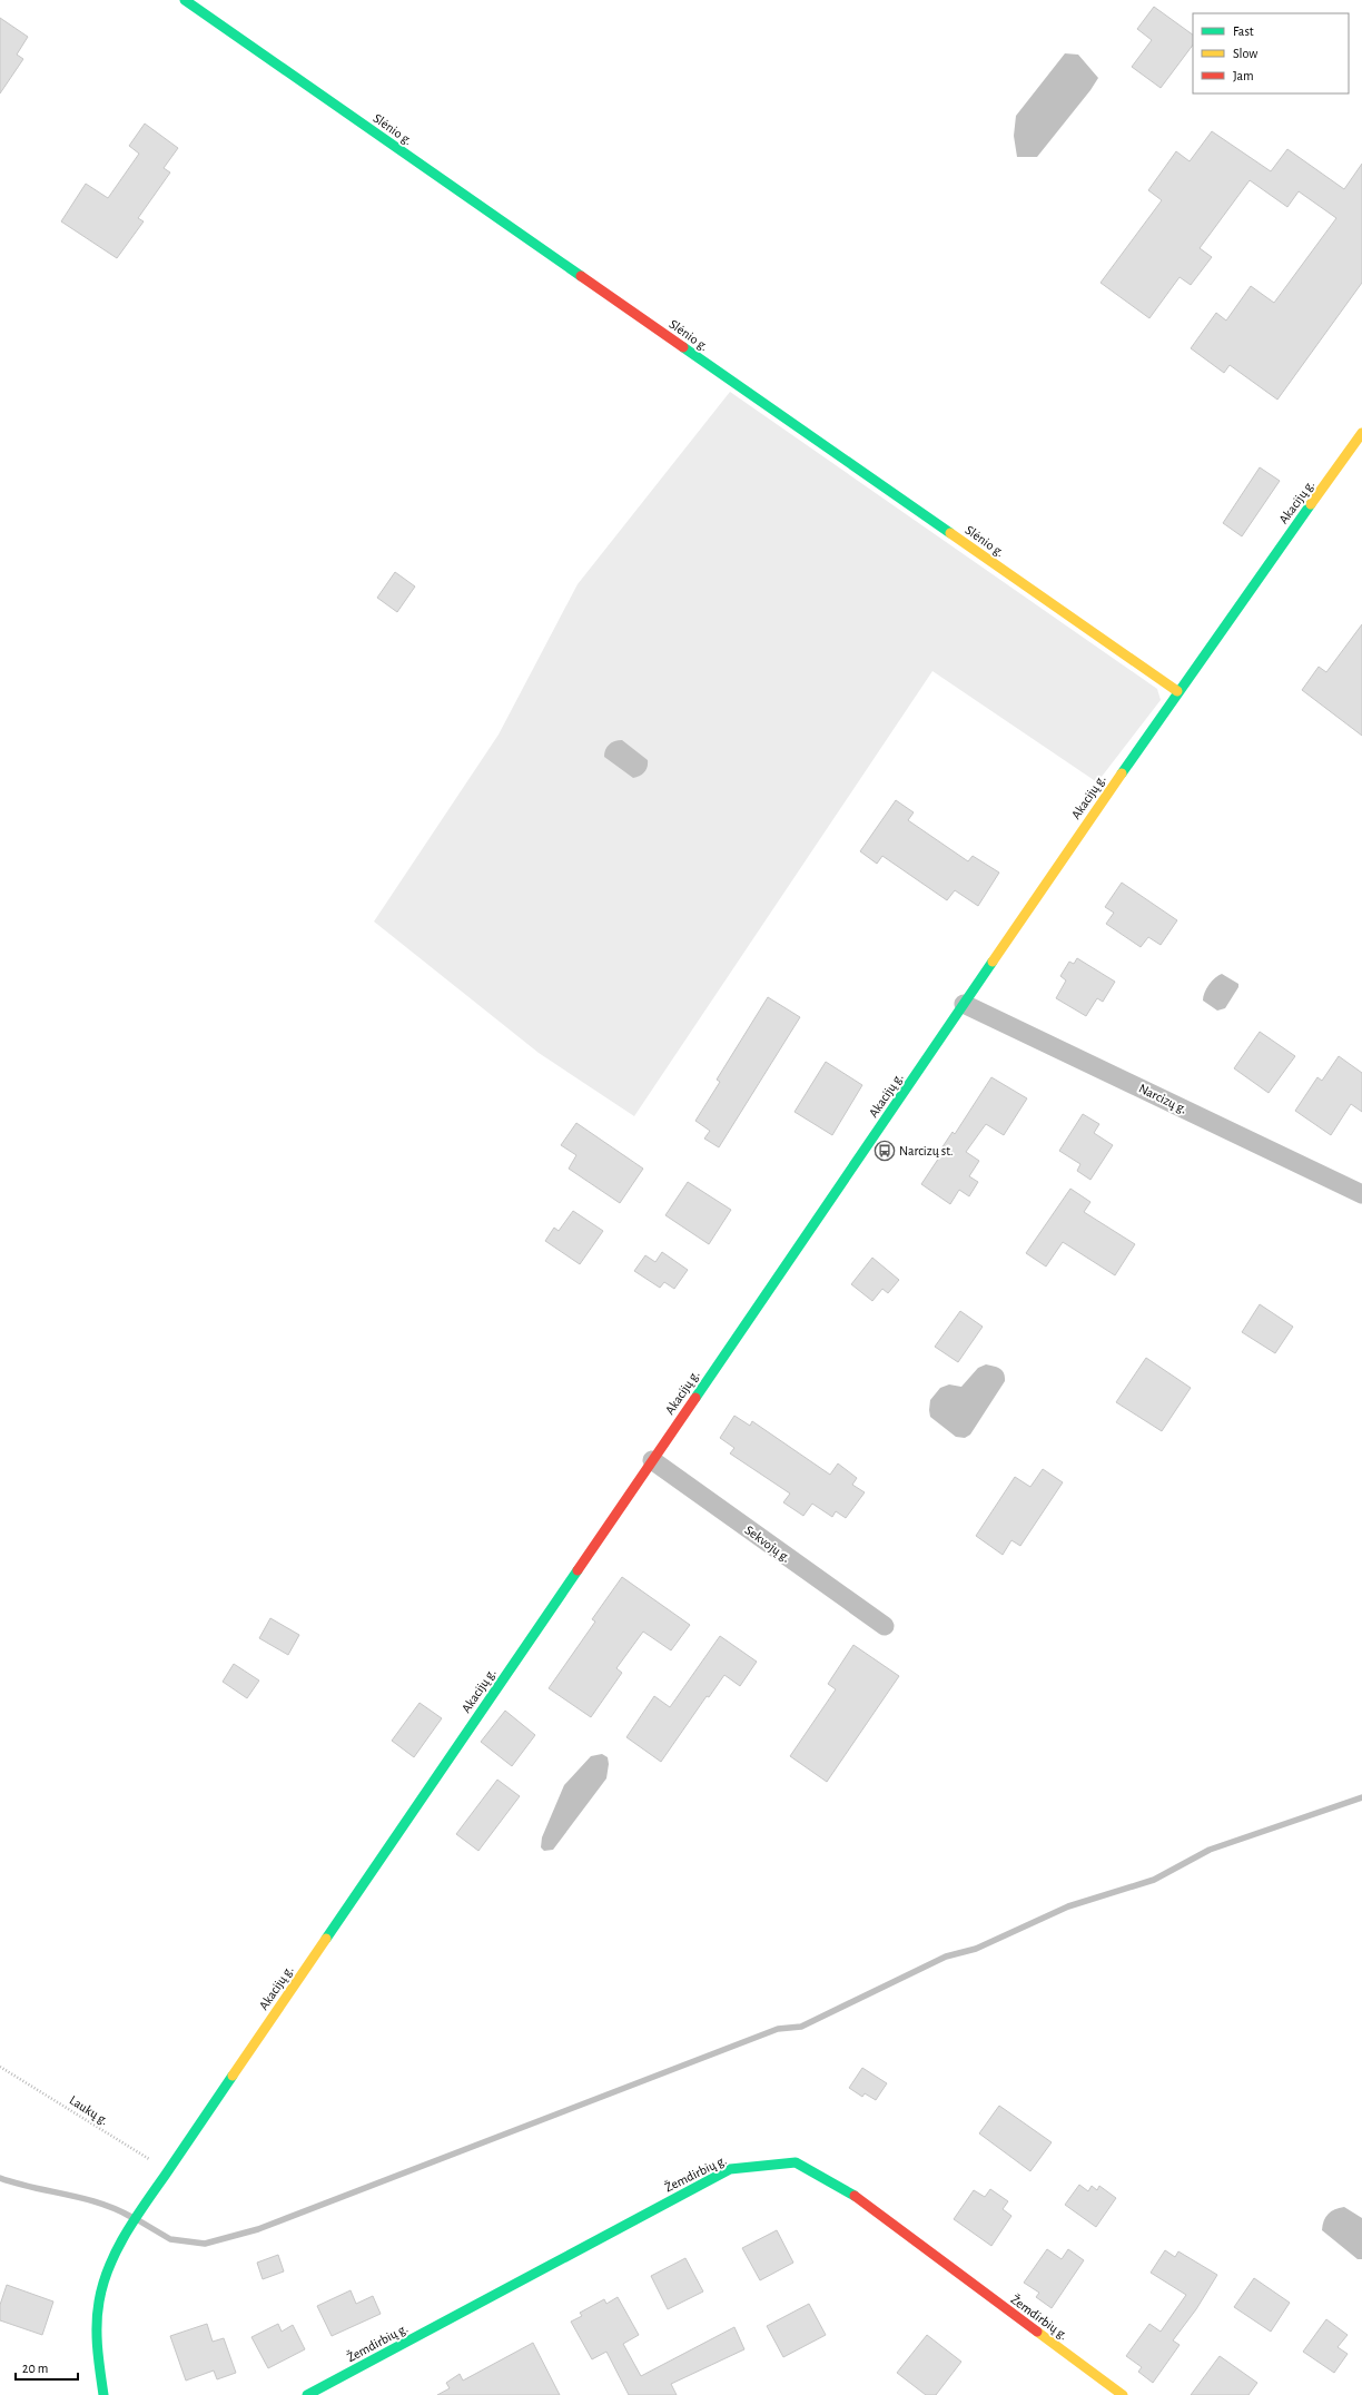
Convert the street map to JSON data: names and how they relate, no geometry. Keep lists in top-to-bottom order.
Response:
{
  "streets": {
    "street": [
      "Slėnio g.",
      "Akacijų g.",
      "Narcizų g.",
      "Sekvojų g.",
      "Žemdirbių g."
    ],
    "path": ["Laukų g."]
  },
  "crossings": [
    ["Slėnio g.", "Akacijų g."],
    ["Akacijų g.", "Narcizų g."],
    ["Akacijų g.", "Sekvojų g."],
    ["Akacijų g.", "Laukų g."]
  ],
  "places": {
    "bus stop": ["Narcizų st."]
  },
  "legend": ["Fast", "Slow", "Jam"],
  "scale_bar": "20 m"
}
